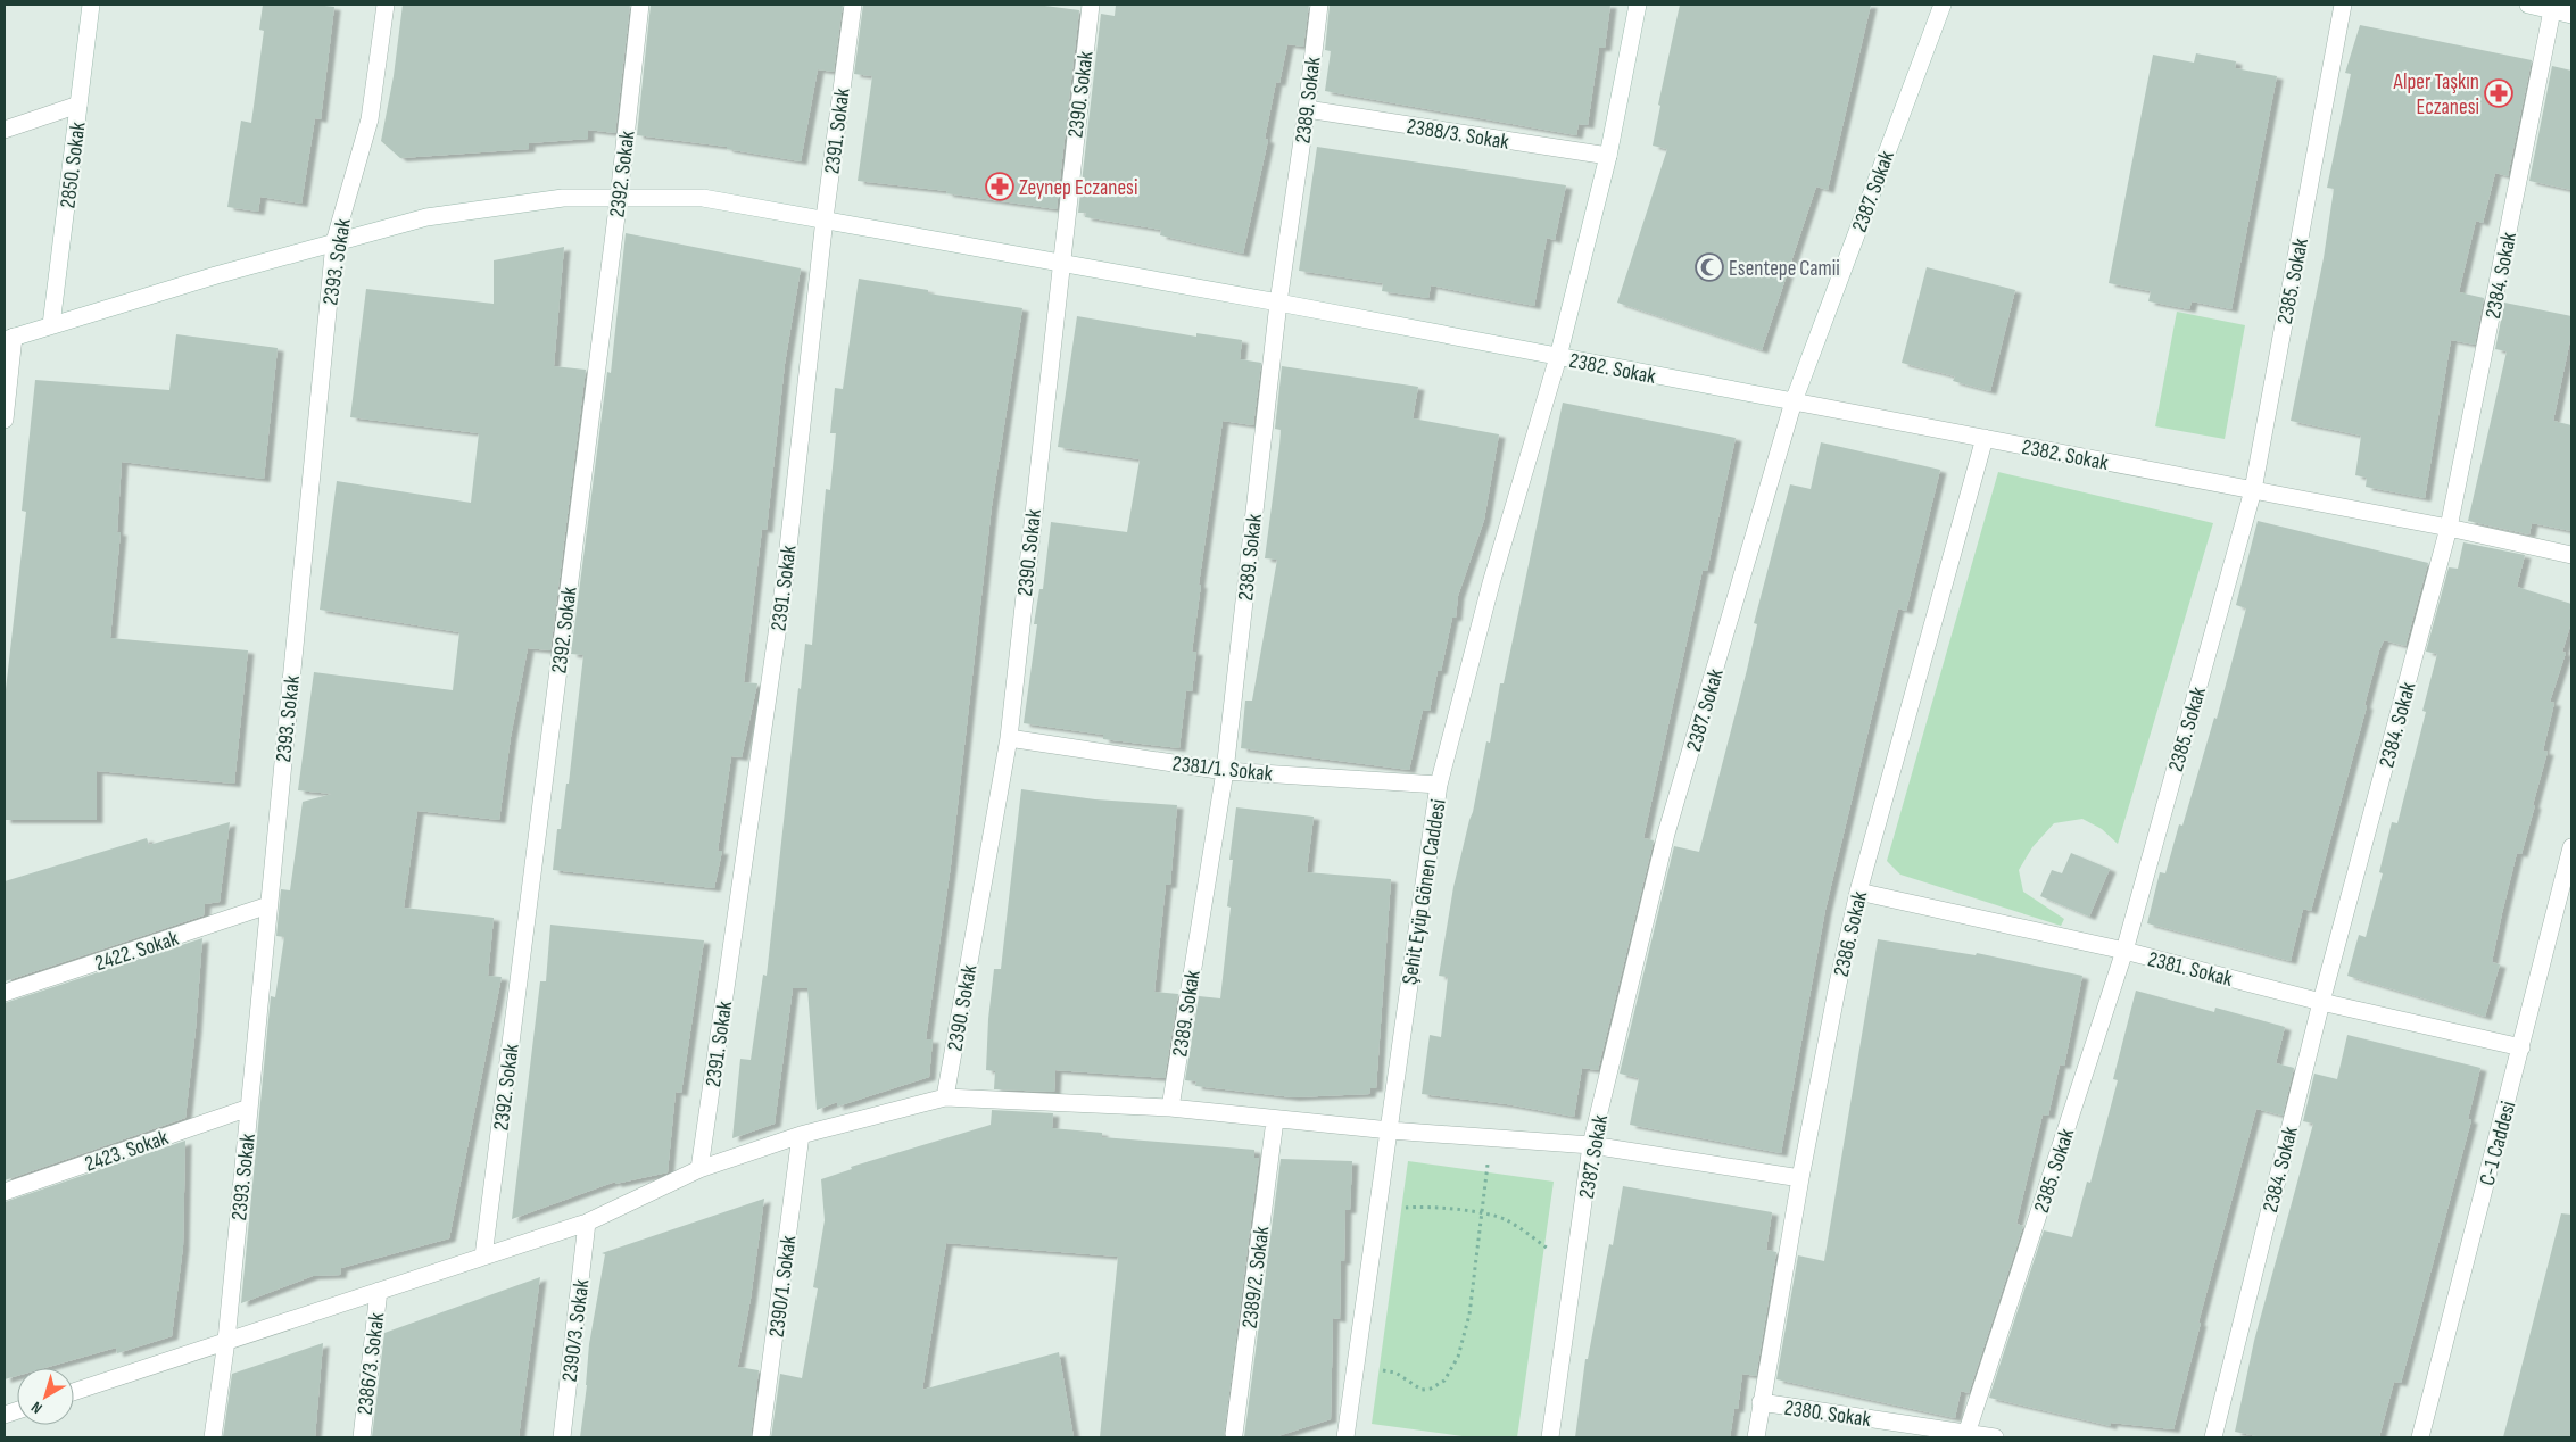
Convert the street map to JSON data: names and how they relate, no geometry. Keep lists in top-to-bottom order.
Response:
{
  "streets": {
    "street": [
      "2390. Sokak",
      "2389. Sokak",
      "2391. Sokak",
      "2388/3. Sokak",
      "2850. Sokak",
      "2392. Sokak",
      "2387. Sokak",
      "2393. Sokak",
      "2384. Sokak",
      "2385. Sokak",
      "2382. Sokak",
      "2381/1. Sokak",
      "Şehit Eyüp Gönen Caddesi",
      "2386. Sokak",
      "2422. Sokak",
      "2381. Sokak",
      "C-1 Caddesi",
      "2423. Sokak",
      "2389/2. Sokak",
      "2390/1. Sokak",
      "2390/3. Sokak",
      "2386/3. Sokak",
      "2380. Sokak"
    ]
  },
  "crossings": [
    ["2390. Sokak", "2382. Sokak"],
    ["2390. Sokak", "2381/1. Sokak"],
    ["2389. Sokak", "2388/3. Sokak"],
    ["2389. Sokak", "2382. Sokak"],
    ["2389. Sokak", "2381/1. Sokak"],
    ["2391. Sokak", "2382. Sokak"],
    ["2388/3. Sokak", "Şehit Eyüp Gönen Caddesi"],
    ["2850. Sokak", "2382. Sokak"],
    ["2392. Sokak", "2382. Sokak"],
    ["2387. Sokak", "2382. Sokak"],
    ["2393. Sokak", "2382. Sokak"],
    ["2393. Sokak", "2422. Sokak"],
    ["2393. Sokak", "2423. Sokak"],
    ["2384. Sokak", "2382. Sokak"],
    ["2384. Sokak", "2381. Sokak"],
    ["2385. Sokak", "2382. Sokak"],
    ["2385. Sokak", "2381. Sokak"],
    ["2385. Sokak", "2380. Sokak"],
    ["2382. Sokak", "Şehit Eyüp Gönen Caddesi"],
    ["2382. Sokak", "2386. Sokak"],
    ["2381/1. Sokak", "Şehit Eyüp Gönen Caddesi"],
    ["2386. Sokak", "2381. Sokak"],
    ["2386. Sokak", "2380. Sokak"],
    ["2381. Sokak", "C-1 Caddesi"]
  ],
  "places": {
    "pharmacy": ["Alper Taşkın Eczanesi", "Zeynep Eczanesi"],
    "mosque": ["Esentepe Camii"]
  },
  "north": "bottom left"
}
